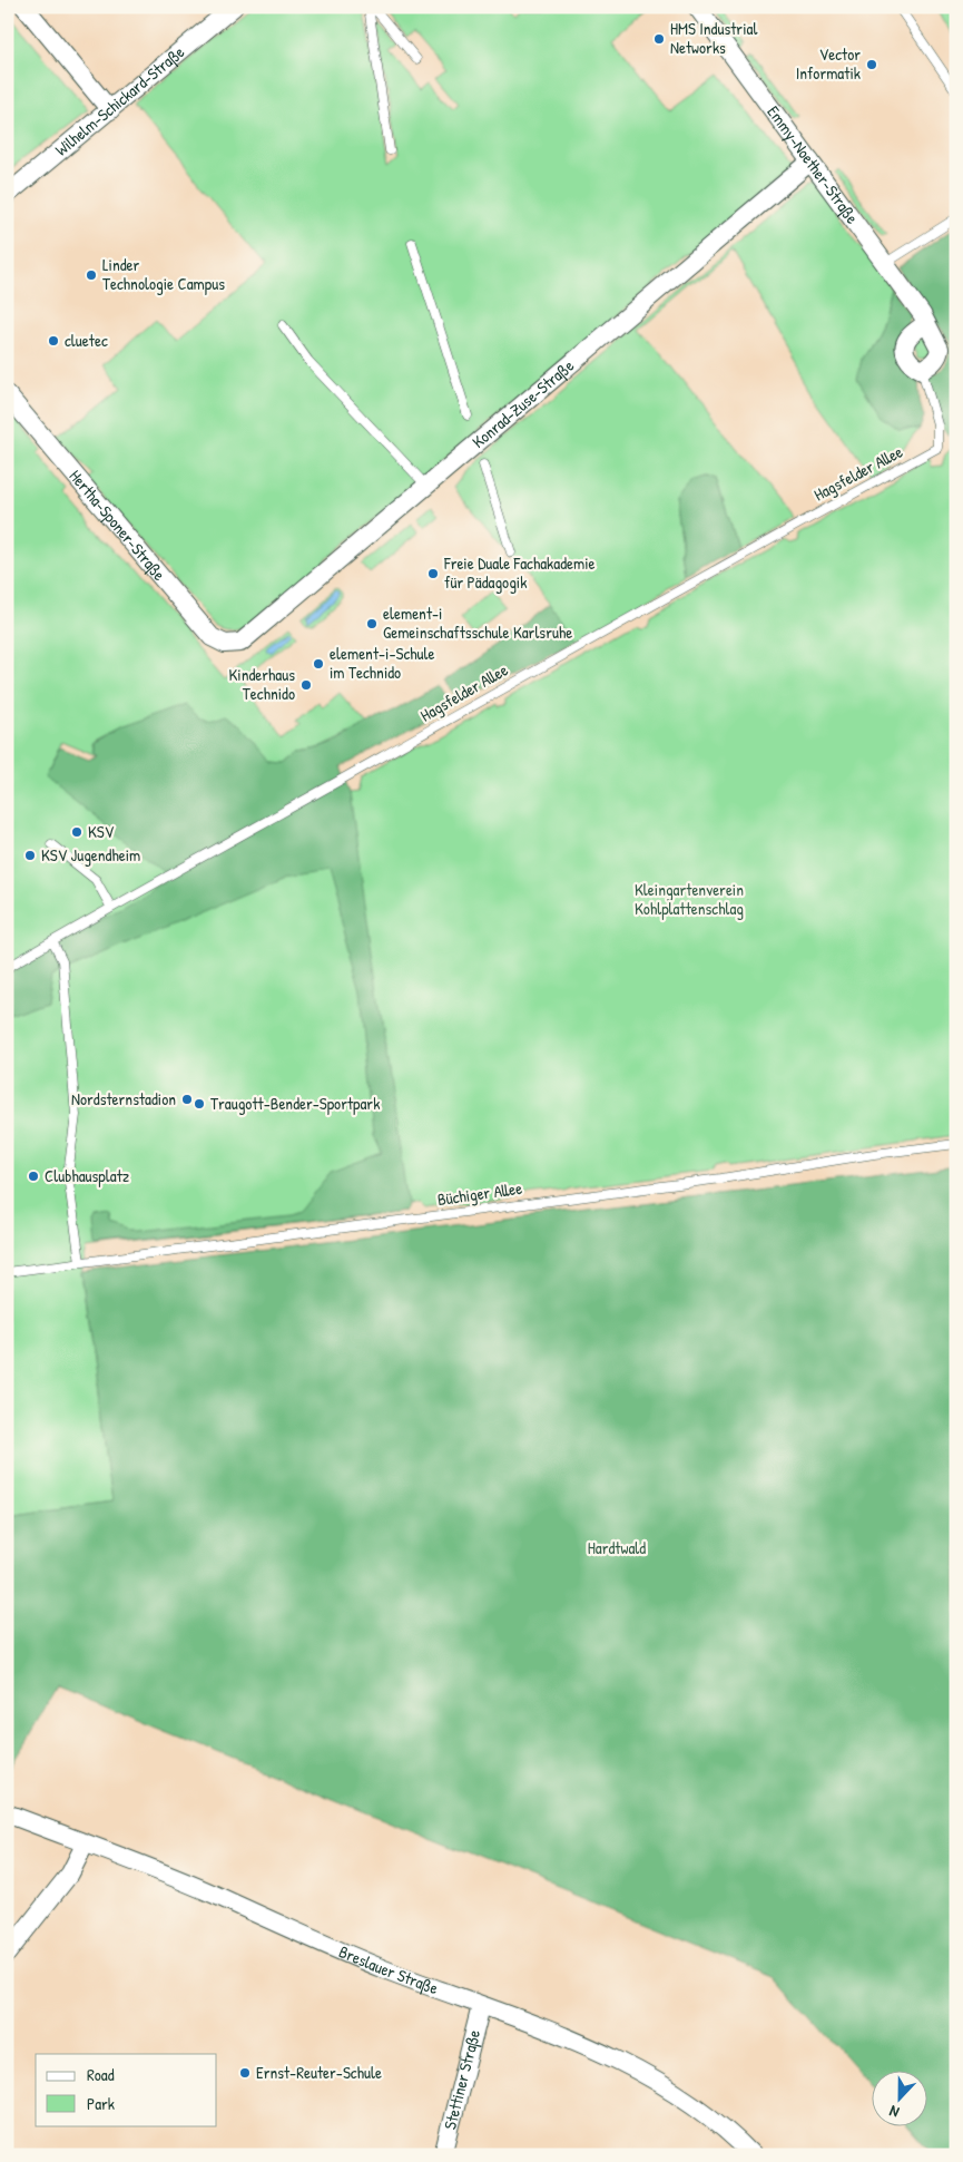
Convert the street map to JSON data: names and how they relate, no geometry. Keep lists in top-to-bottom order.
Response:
{
  "streets": {
    "street": [
      "Wilhelm-Schickard-Straße",
      "Emmy-Noether-Straße",
      "Konrad-Zuse-Straße",
      "Hertha-Sponer-Straße",
      "Breslauer Straße",
      "Stettiner Straße"
    ],
    "lane": ["Hagsfelder Allee", "Büchiger Allee"]
  },
  "crossings": [
    ["Emmy-Noether-Straße", "Konrad-Zuse-Straße"],
    ["Emmy-Noether-Straße", "Hagsfelder Allee"],
    ["Konrad-Zuse-Straße", "Hertha-Sponer-Straße"],
    ["Breslauer Straße", "Stettiner Straße"]
  ],
  "parks": ["Kleingartenverein Kohlplattenschlag", "Hardtwald"],
  "places": [
    "HMS Industrial Networks",
    "Vector Informatik",
    "Linder Technologie Campus",
    "cluetec",
    "Freie Duale Fachakademie für Pädagogik",
    "element-i Gemeinschaftsschule Karlsruhe",
    "element-i-Schule im Technido",
    "Kinderhaus Technido",
    "KSV",
    "KSV Jugendheim",
    "Nordsternstadion",
    "Traugott-Bender-Sportpark",
    "Clubhausplatz",
    "Ernst-Reuter-Schule"
  ],
  "legend": ["Road", "Park"],
  "north": "bottom"
}
